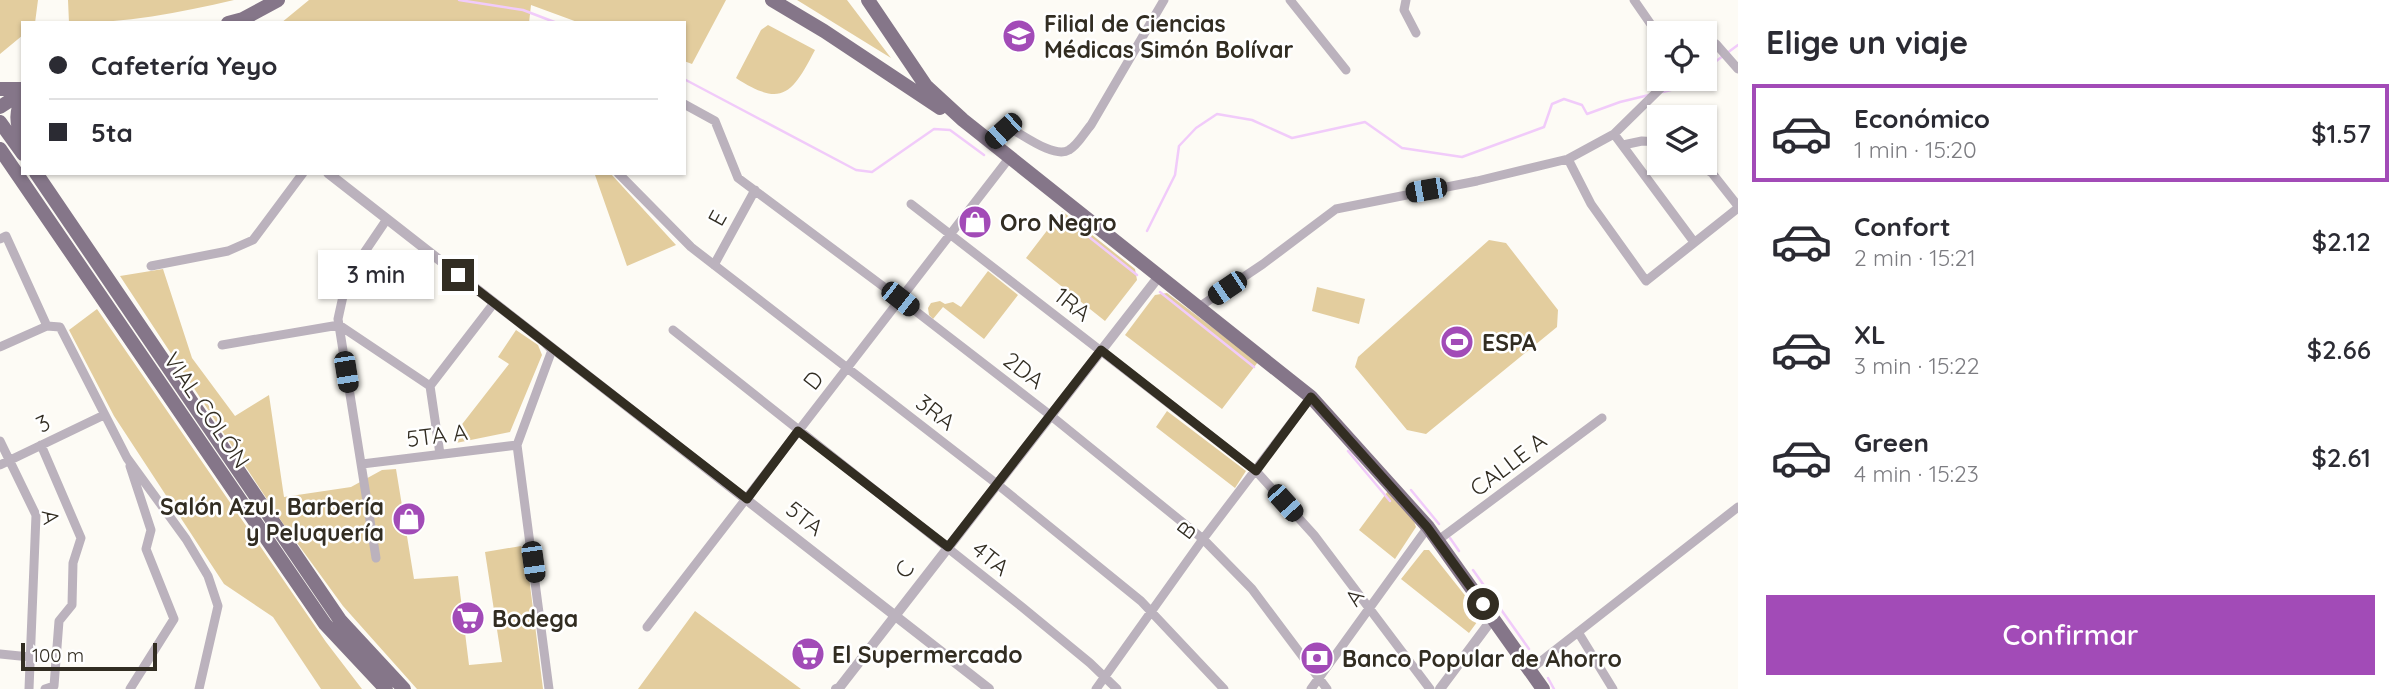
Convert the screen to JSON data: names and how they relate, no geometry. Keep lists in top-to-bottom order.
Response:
{
  "streets": {
    "main road": ["VIAL COLÓN"],
    "street": [
      "E",
      "1RA",
      "2DA",
      "D",
      "3RA",
      "3",
      "5TA A",
      "CALLE A",
      "A",
      "5TA",
      "B",
      "4TA",
      "C"
    ]
  },
  "crossings": [
    ["E", "2DA"],
    ["E", "3RA"],
    ["1RA", "D"],
    ["1RA", "A"],
    ["1RA", "B"],
    ["1RA", "C"],
    ["2DA", "D"],
    ["2DA", "A"],
    ["2DA", "B"],
    ["2DA", "C"],
    ["D", "3RA"],
    ["D", "5TA"],
    ["D", "4TA"],
    ["3RA", "B"],
    ["3RA", "C"],
    ["3", "A"],
    ["5TA", "C"],
    ["B", "4TA"],
    ["4TA", "C"]
  ],
  "places": {
    "school or university": ["Filial de Ciencias Médicas Simón Bolívar"],
    "shop": ["Oro Negro", "Salón Azul. Barbería y Peluquería"],
    "sports": ["ESPA"],
    "supermarket": ["Bodega", "El Supermercado"],
    "bank": ["Banco Popular de Ahorro"]
  },
  "scale_bar": "100 m",
  "page": {
    "heading": "Elige un viaje",
    "banner": ["Cafetería Yeyo", "5ta"],
    "list": [
      {
        "name": "Económico",
        "note": "1 min · 15:20",
        "value": "$1.57"
      },
      {
        "name": "Confort",
        "note": "2 min · 15:21",
        "value": "$2.12"
      },
      {
        "name": "XL",
        "note": "3 min · 15:22",
        "value": "$2.66"
      },
      {
        "name": "Green",
        "note": "4 min · 15:23",
        "value": "$2.61"
      }
    ],
    "bubble": "3 min",
    "buttons": "Confirmar",
    "scale": "100 m"
  }
}
